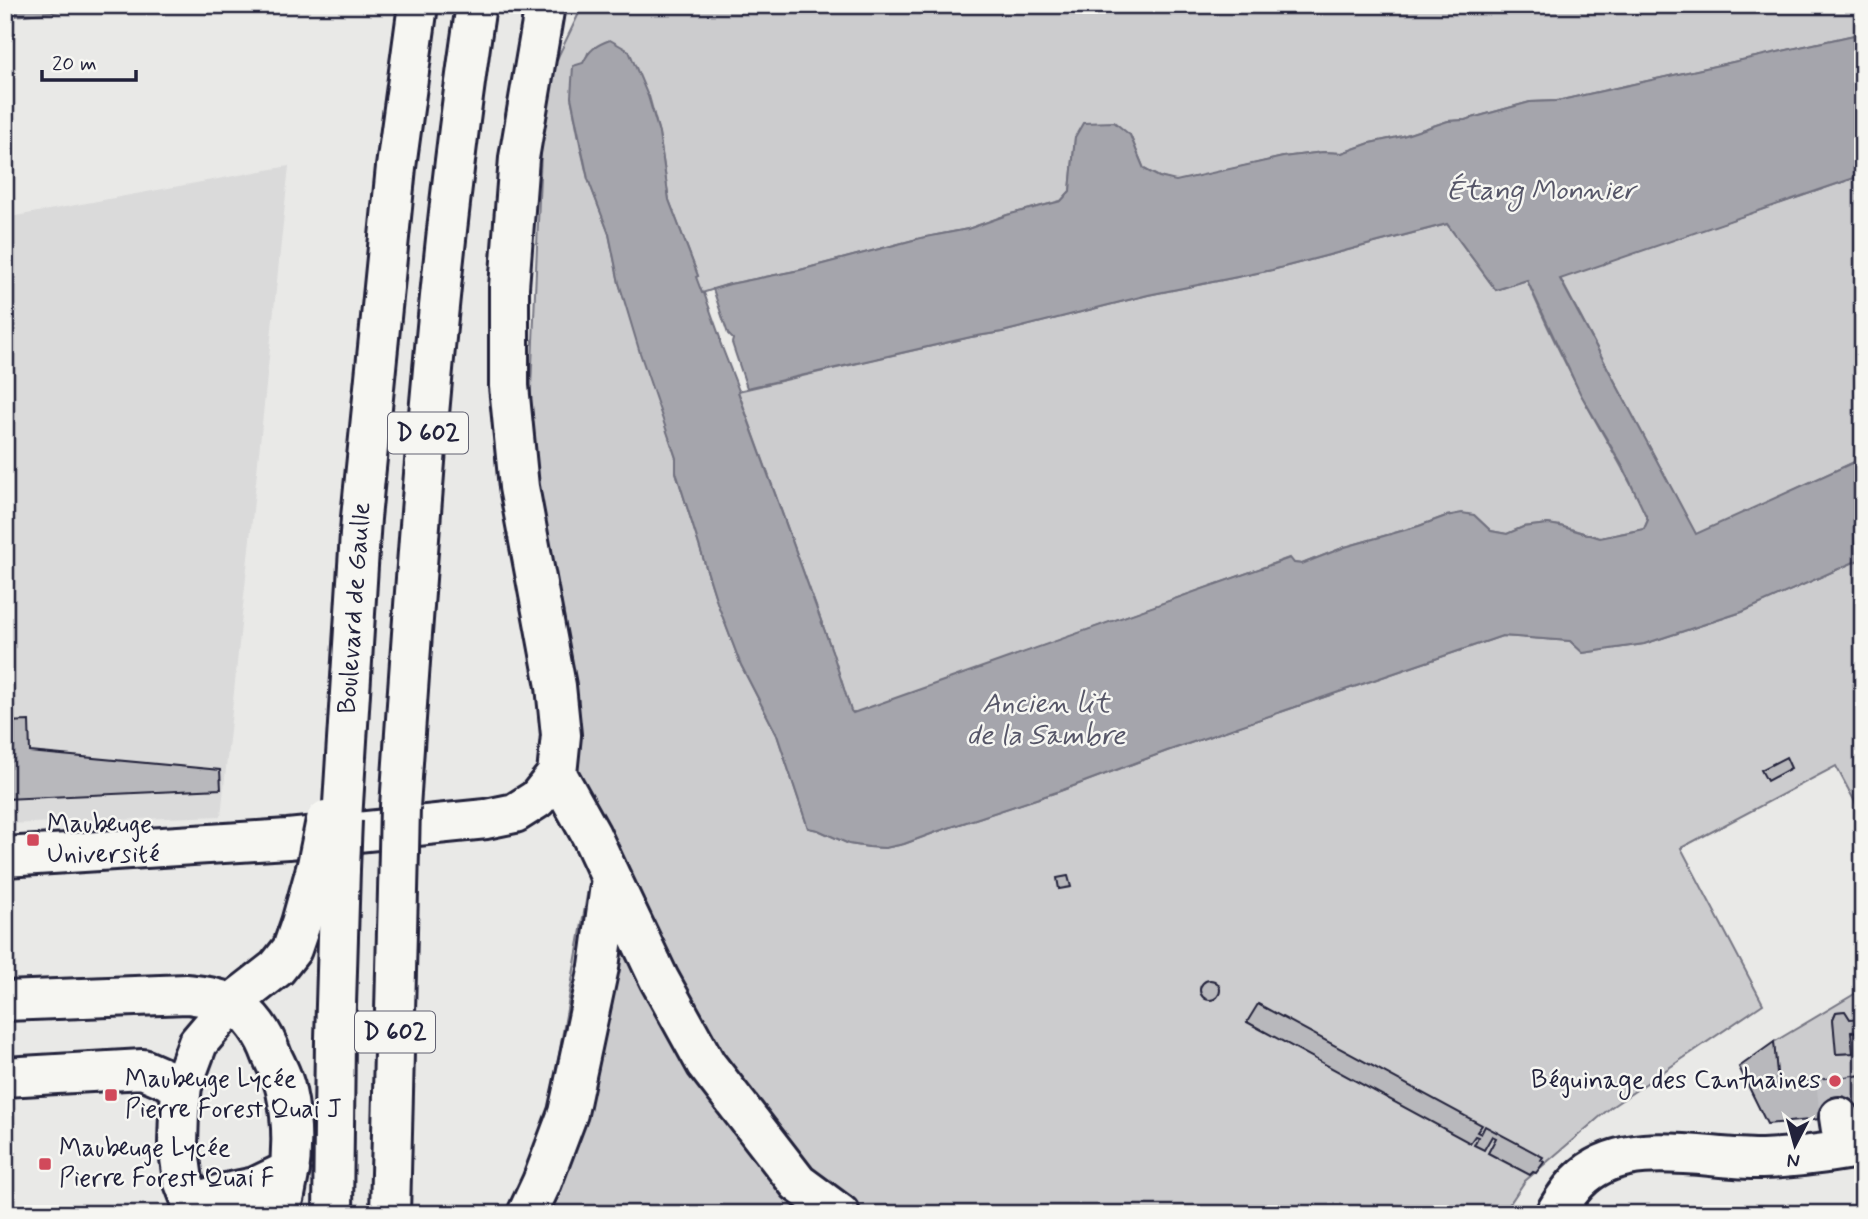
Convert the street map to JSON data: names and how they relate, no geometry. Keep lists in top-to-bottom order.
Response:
{
  "streets": {
    "main road": ["D 602", "Boulevard de Gaulle"]
  },
  "water": ["Étang Monnier", "Ancien lit de la Sambre"],
  "places": {
    "transit": ["Maubeuge Université", "Maubeuge Lycée Pierre Forest Quai J", "Maubeuge Lycée Pierre Forest Quai F"],
    "other": ["Béguinage des Cantuaines"]
  },
  "scale_bar": "20 m",
  "north": "bottom"
}
